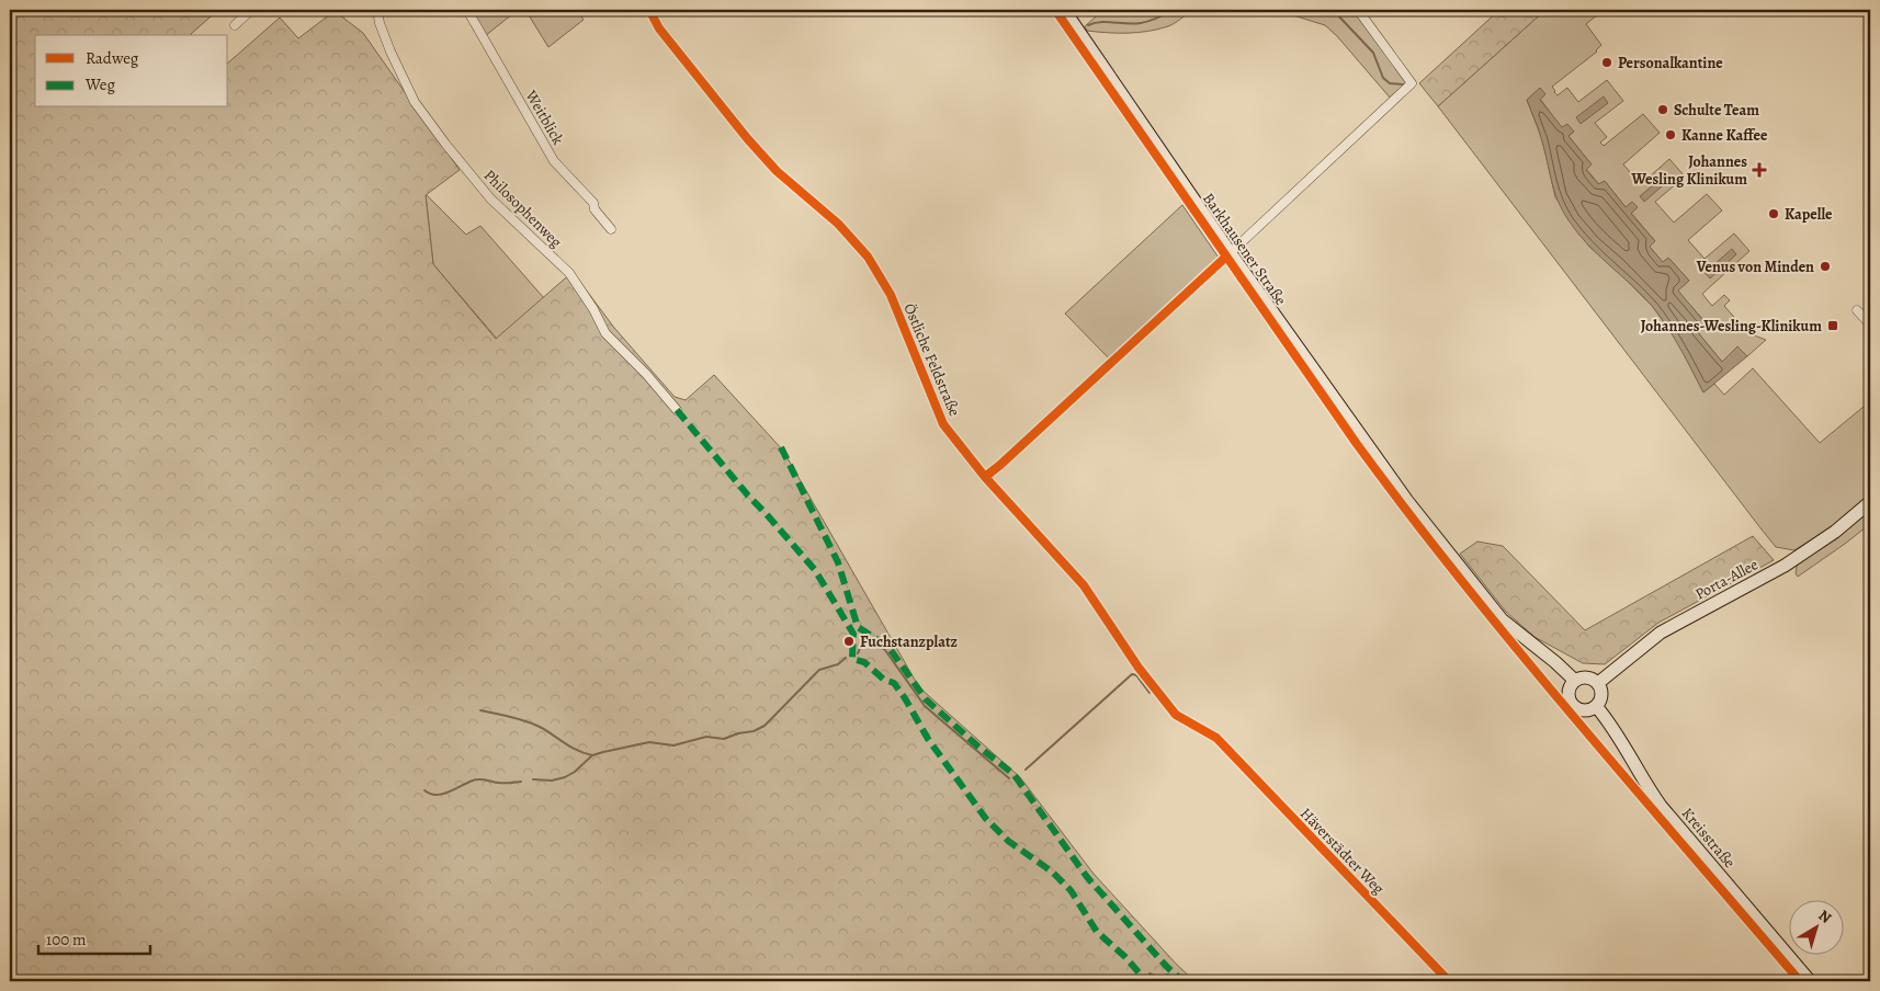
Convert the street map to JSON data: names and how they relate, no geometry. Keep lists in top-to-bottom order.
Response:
{
  "streets": {
    "main road": ["Barkhausener Straße", "Porta-Allee", "Kreisstraße"],
    "street": [
      "Weitblick",
      "Philosophenweg",
      "Östliche Feldstraße",
      "Häverstädter Weg"
    ]
  },
  "crossings": [
    ["Barkhausener Straße", "Porta-Allee"],
    ["Barkhausener Straße", "Kreisstraße"],
    ["Östliche Feldstraße", "Häverstädter Weg"],
    ["Porta-Allee", "Kreisstraße"]
  ],
  "places": {
    "other": [
      "Personalkantine",
      "Schulte Team",
      "Kanne Kaffee",
      "Kapelle",
      "Venus von Minden",
      "Fuchstanzplatz"
    ],
    "health": ["Johannes Wesling Klinikum"],
    "transit": ["Johannes-Wesling-Klinikum"]
  },
  "legend": ["Radweg", "Weg"],
  "scale_bar": "100 m",
  "north": "top right"
}
